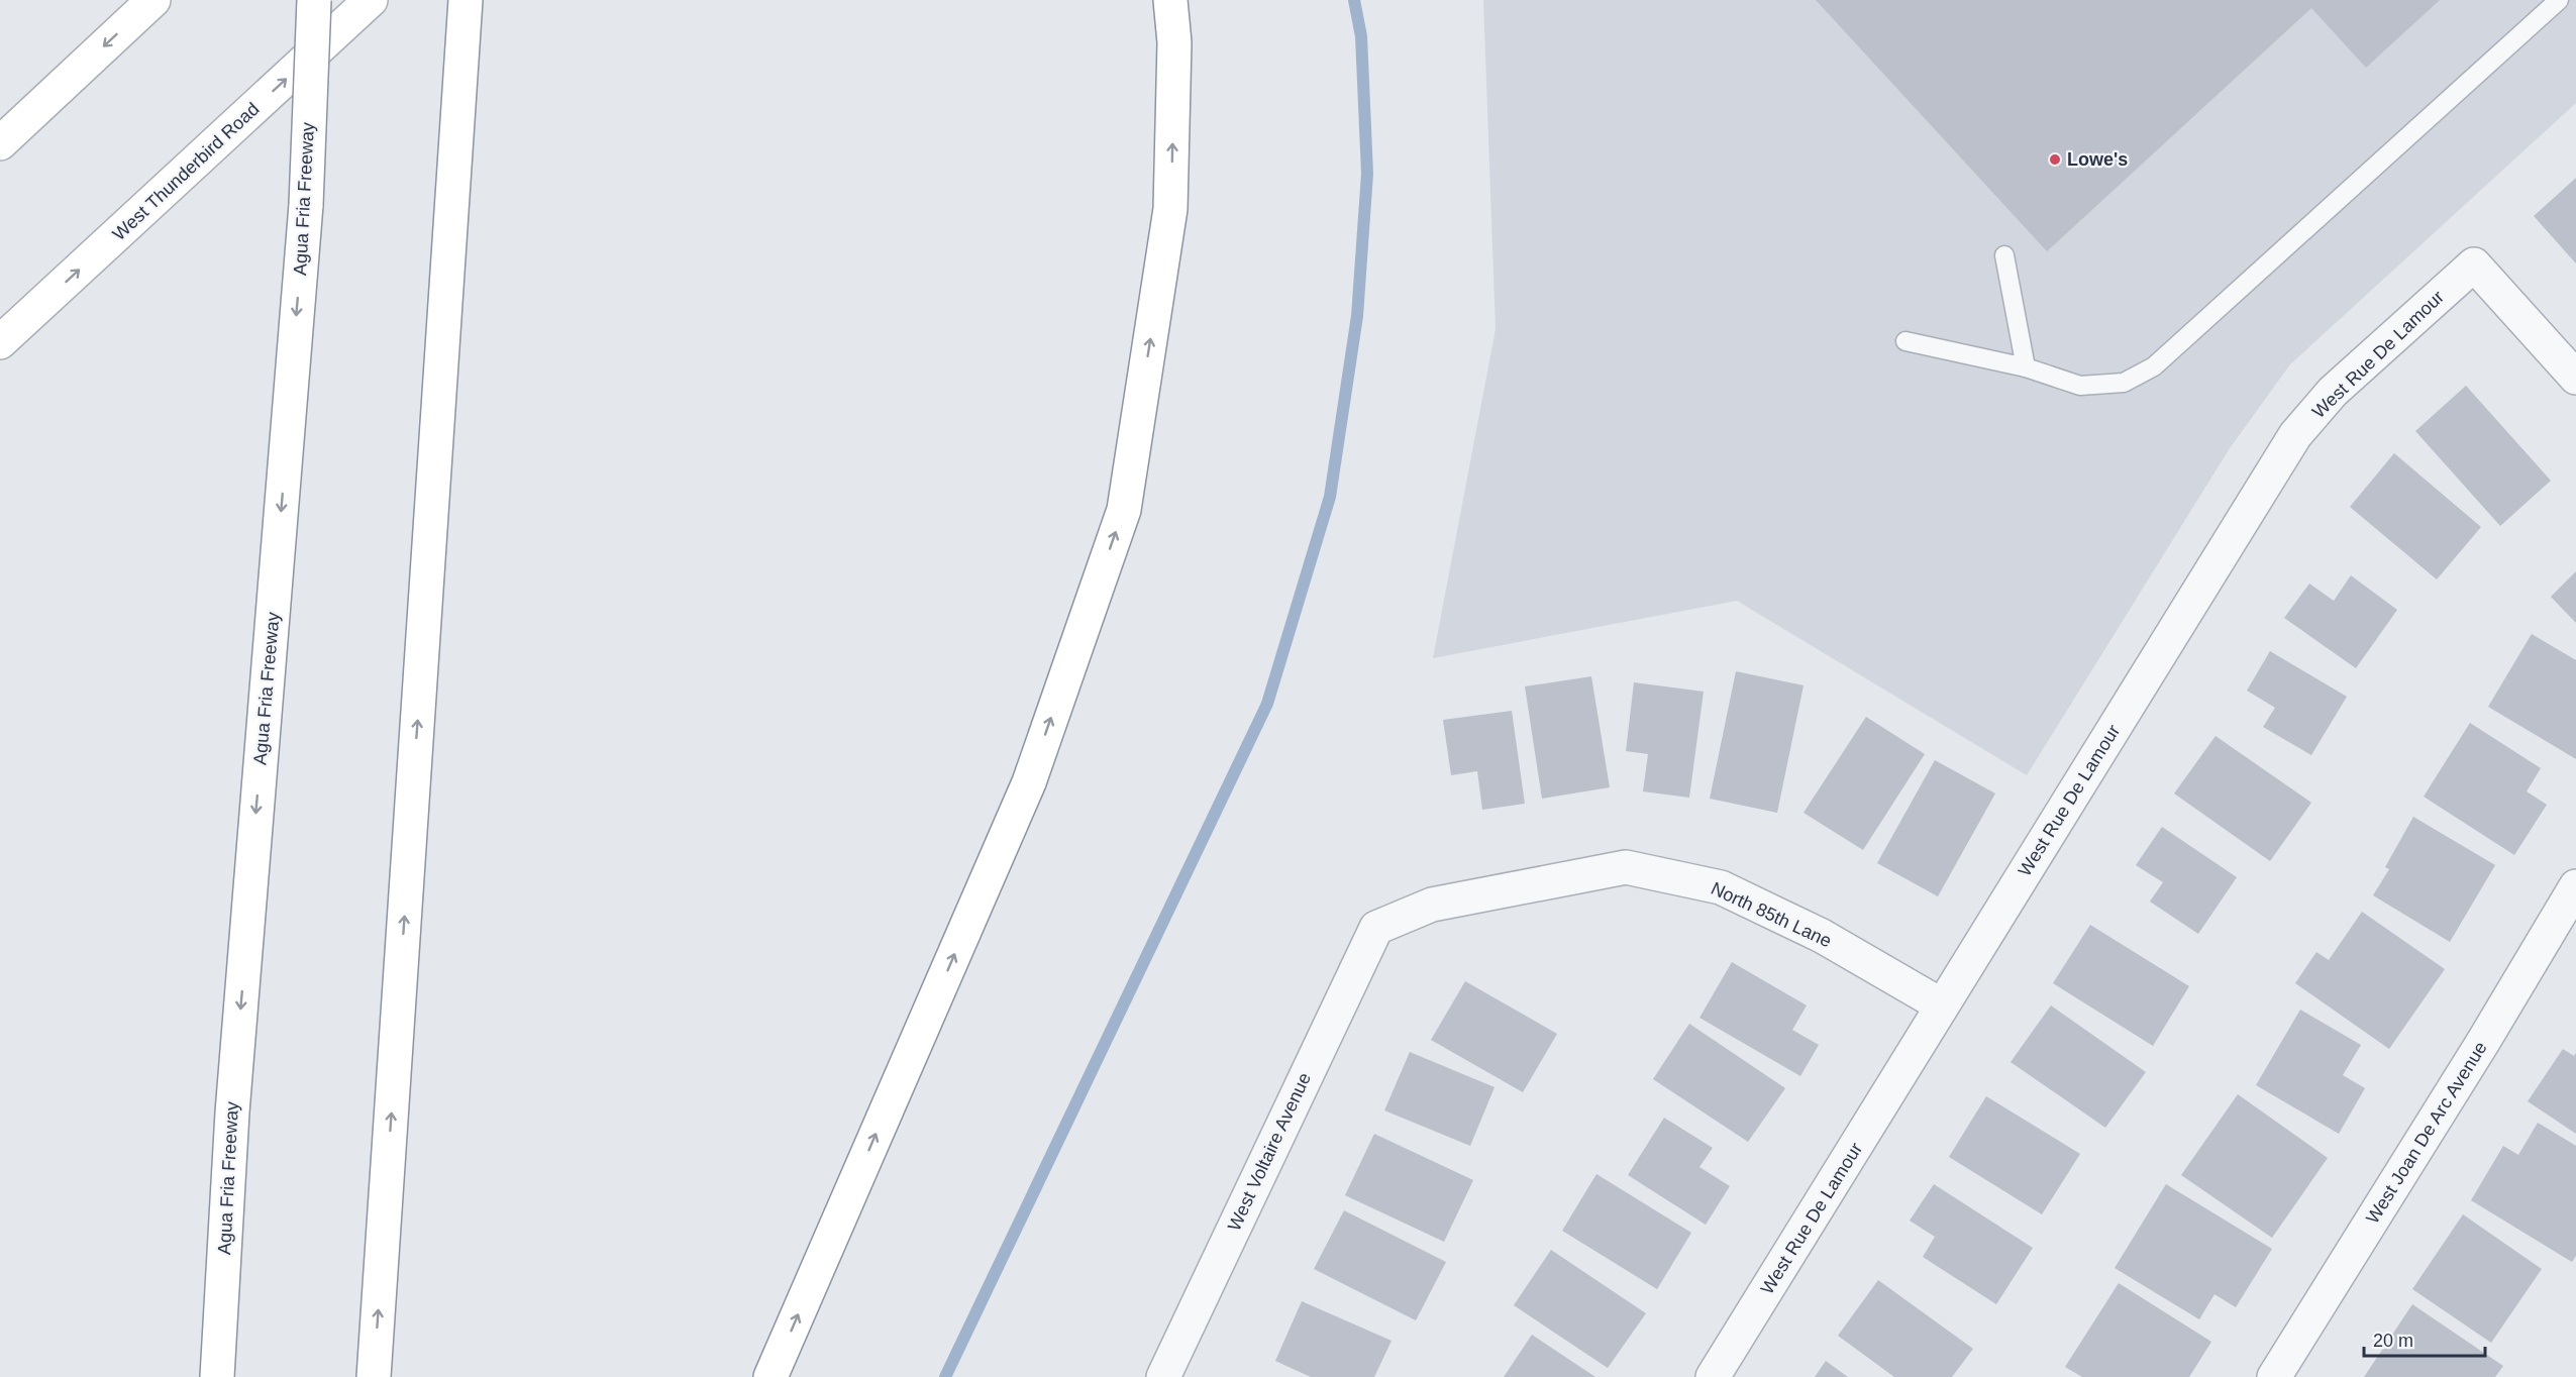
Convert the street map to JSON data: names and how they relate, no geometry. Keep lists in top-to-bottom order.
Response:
{
  "streets": {
    "main road": ["West Thunderbird Road", "Agua Fria Freeway"],
    "street": [
      "West Rue De Lamour",
      "North 85th Lane",
      "West Joan De Arc Avenue",
      "West Voltaire Avenue"
    ]
  },
  "crossings": [
    ["West Rue De Lamour", "North 85th Lane"],
    ["North 85th Lane", "West Voltaire Avenue"]
  ],
  "places": ["Lowe's"],
  "scale_bar": "20 m"
}
